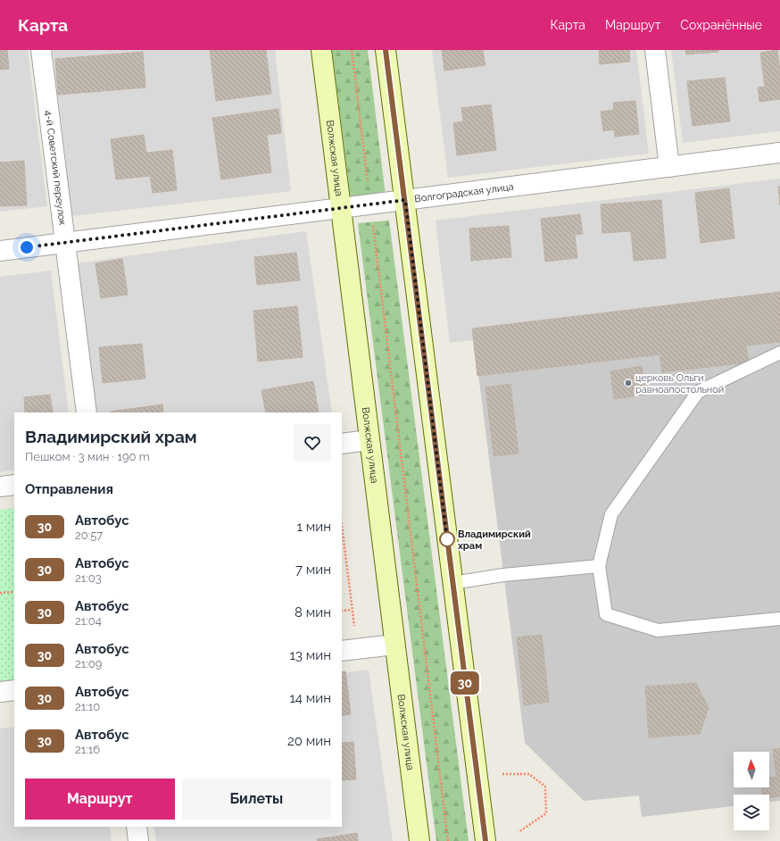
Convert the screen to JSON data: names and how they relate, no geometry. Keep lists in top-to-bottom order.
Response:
{
  "streets": {
    "main road": ["Волжская улица"],
    "street": ["4-й Советский переулок", "Волгоградская улица"]
  },
  "crossings": [
    ["Волжская улица", "Волгоградская улица"],
    ["4-й Советский переулок", "Волгоградская улица"]
  ],
  "places": ["церковь Ольги равноапостольной", "Владимирский храм"],
  "lines": ["bus line 30"],
  "north": "top",
  "page": {
    "header": "Карта",
    "nav": ["Карта", "Маршрут", "Сохранённые"],
    "on_map": "30",
    "heading": [
      ["Владимирский храм", "Пешком · 3 мин · 190 m"],
      "Отправления"
    ],
    "list": [
      {
        "mark": "30",
        "name": "Автобус",
        "note": "20:57",
        "value": "1 мин"
      },
      {
        "mark": "30",
        "name": "Автобус",
        "note": "21:03",
        "value": "7 мин"
      },
      {
        "mark": "30",
        "name": "Автобус",
        "note": "21:04",
        "value": "8 мин"
      },
      {
        "mark": "30",
        "name": "Автобус",
        "note": "21:09",
        "value": "13 мин"
      },
      {
        "mark": "30",
        "name": "Автобус",
        "note": "21:10",
        "value": "14 мин"
      },
      {
        "mark": "30",
        "name": "Автобус",
        "note": "21:16",
        "value": "20 мин"
      }
    ],
    "buttons": ["Маршрут", "Билеты"]
  }
}
